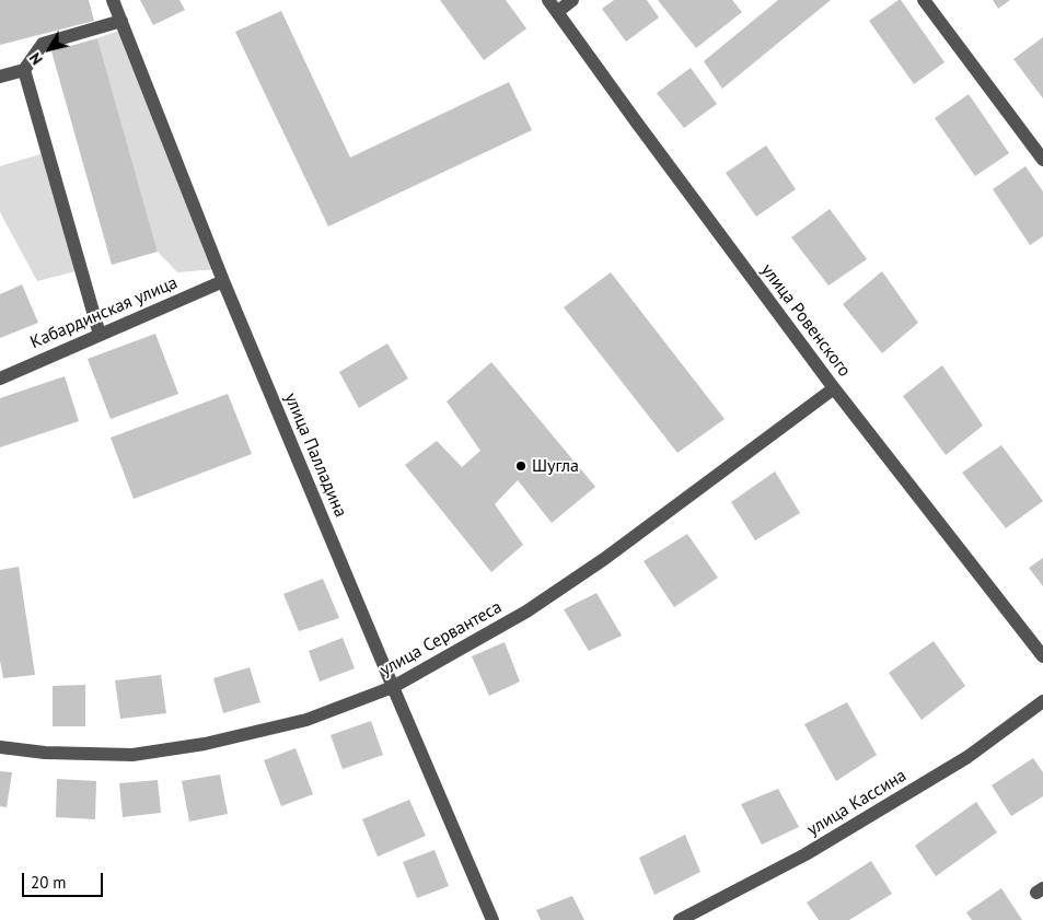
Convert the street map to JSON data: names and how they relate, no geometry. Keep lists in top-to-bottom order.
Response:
{
  "streets": {
    "street": [
      "Кабардинская улица",
      "улица Ровенского",
      "улица Палладина",
      "улица Сервантеса",
      "улица Кассина"
    ]
  },
  "crossings": [
    ["Кабардинская улица", "улица Палладина"],
    ["улица Ровенского", "улица Сервантеса"],
    ["улица Палладина", "улица Сервантеса"]
  ],
  "places": ["Шугла"],
  "scale_bar": "20 m",
  "north": "bottom left"
}
